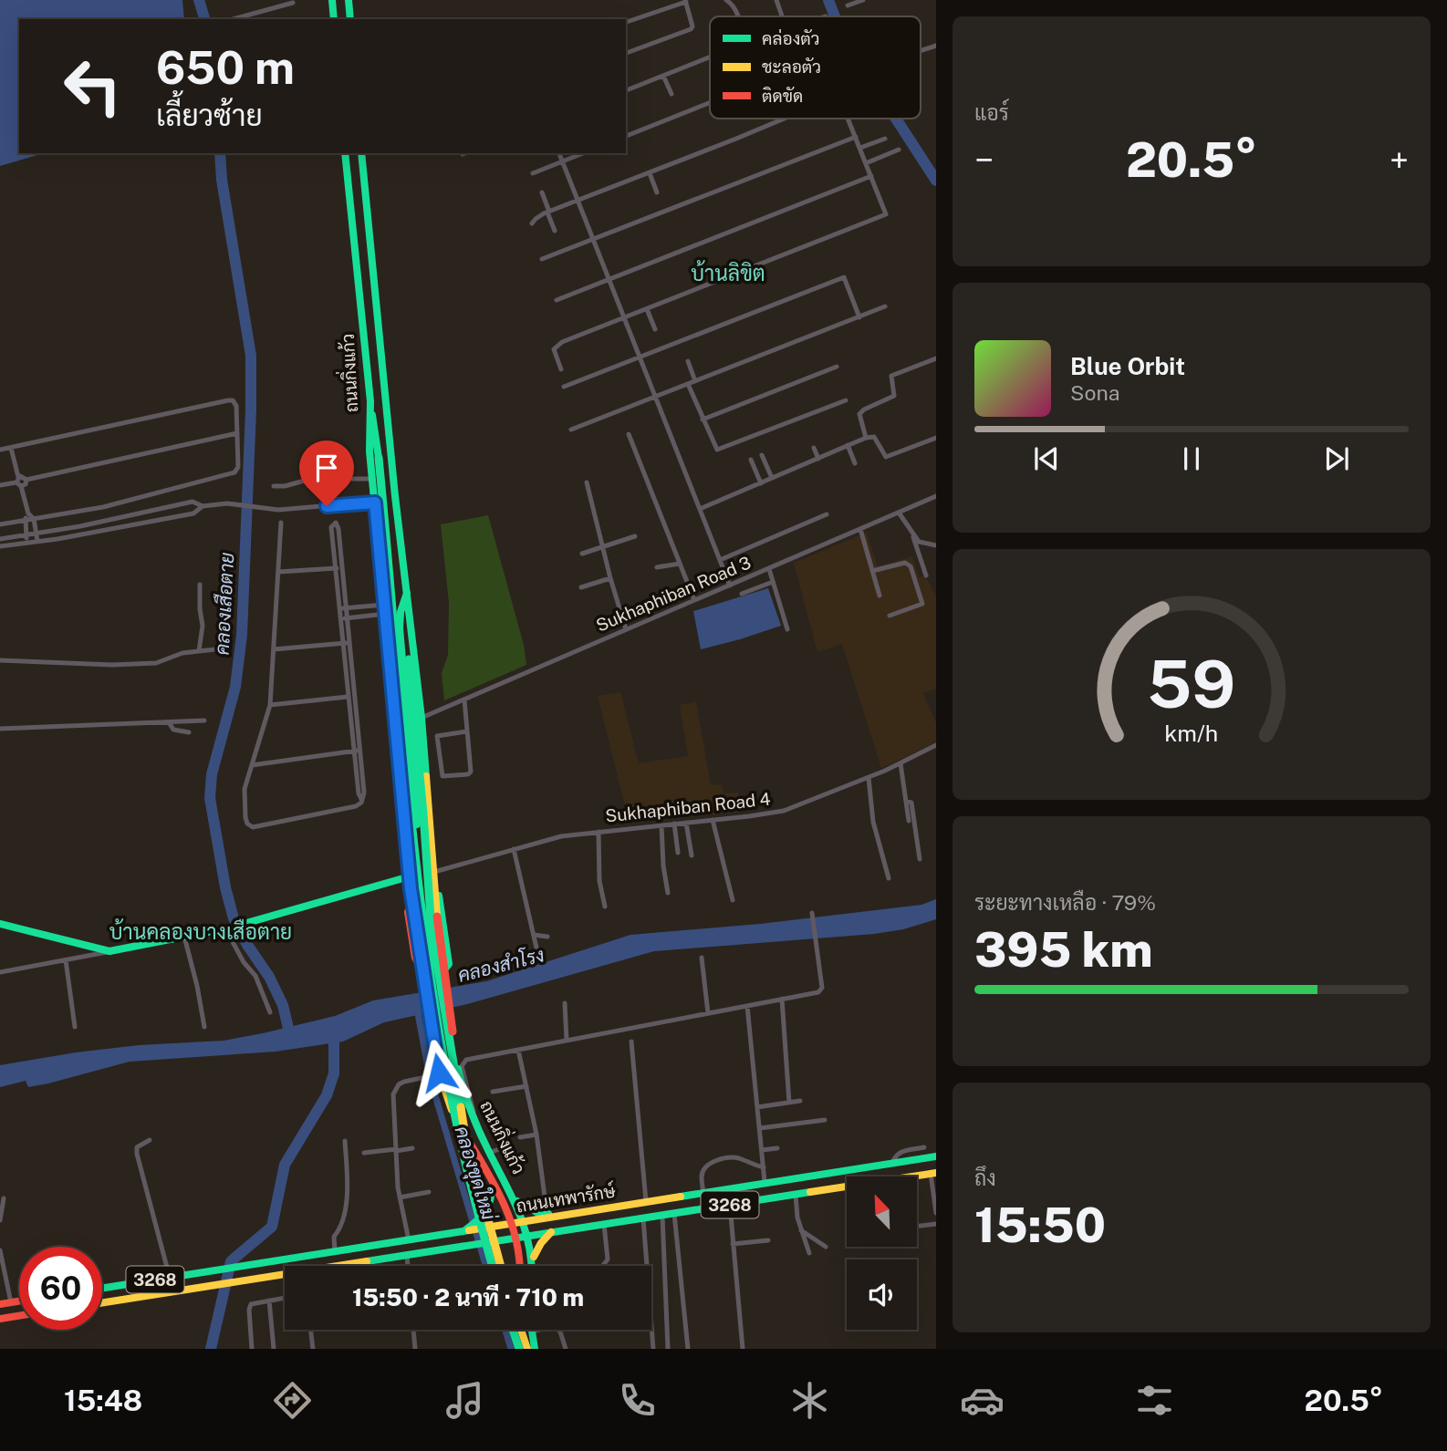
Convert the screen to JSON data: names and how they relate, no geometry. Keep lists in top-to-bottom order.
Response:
{
  "streets": {
    "main road": ["ถนนกิ่งแก้ว", "ถนนเทพารักษ์", "3268"],
    "street": ["Sukhaphiban Road 3", "Sukhaphiban Road 4"]
  },
  "crossings": [
    ["ถนนกิ่งแก้ว", "Sukhaphiban Road 3"],
    ["ถนนกิ่งแก้ว", "Sukhaphiban Road 4"],
    ["ถนนกิ่งแก้ว", "ถนนเทพารักษ์"]
  ],
  "districts": ["บ้านลิขิต", "บ้านคลองบางเสือตาย"],
  "water": ["คลองเสือตาย", "คลองสำโรง", "คลองขุดใหม่"],
  "legend": ["คล่องตัว", "ชะลอตัว", "ติดขัด"],
  "north": "top left",
  "page": {
    "tile": [
      "แอร์",
      ["ระยะทางเหลือ · 79%", "395 km"],
      ["ถึง", "15:50"]
    ],
    "turn": ["650 m", "เลี้ยวซ้าย"],
    "heat": ["−", "20.5°", "+"],
    "song": ["Blue Orbit", "Sona"],
    "limit": "60",
    "trip": "15:50 · 2 นาที · 710 m",
    "tabs": ["15:48", "20.5°"],
    "gauge": ["59", "km/h"]
  }
}
